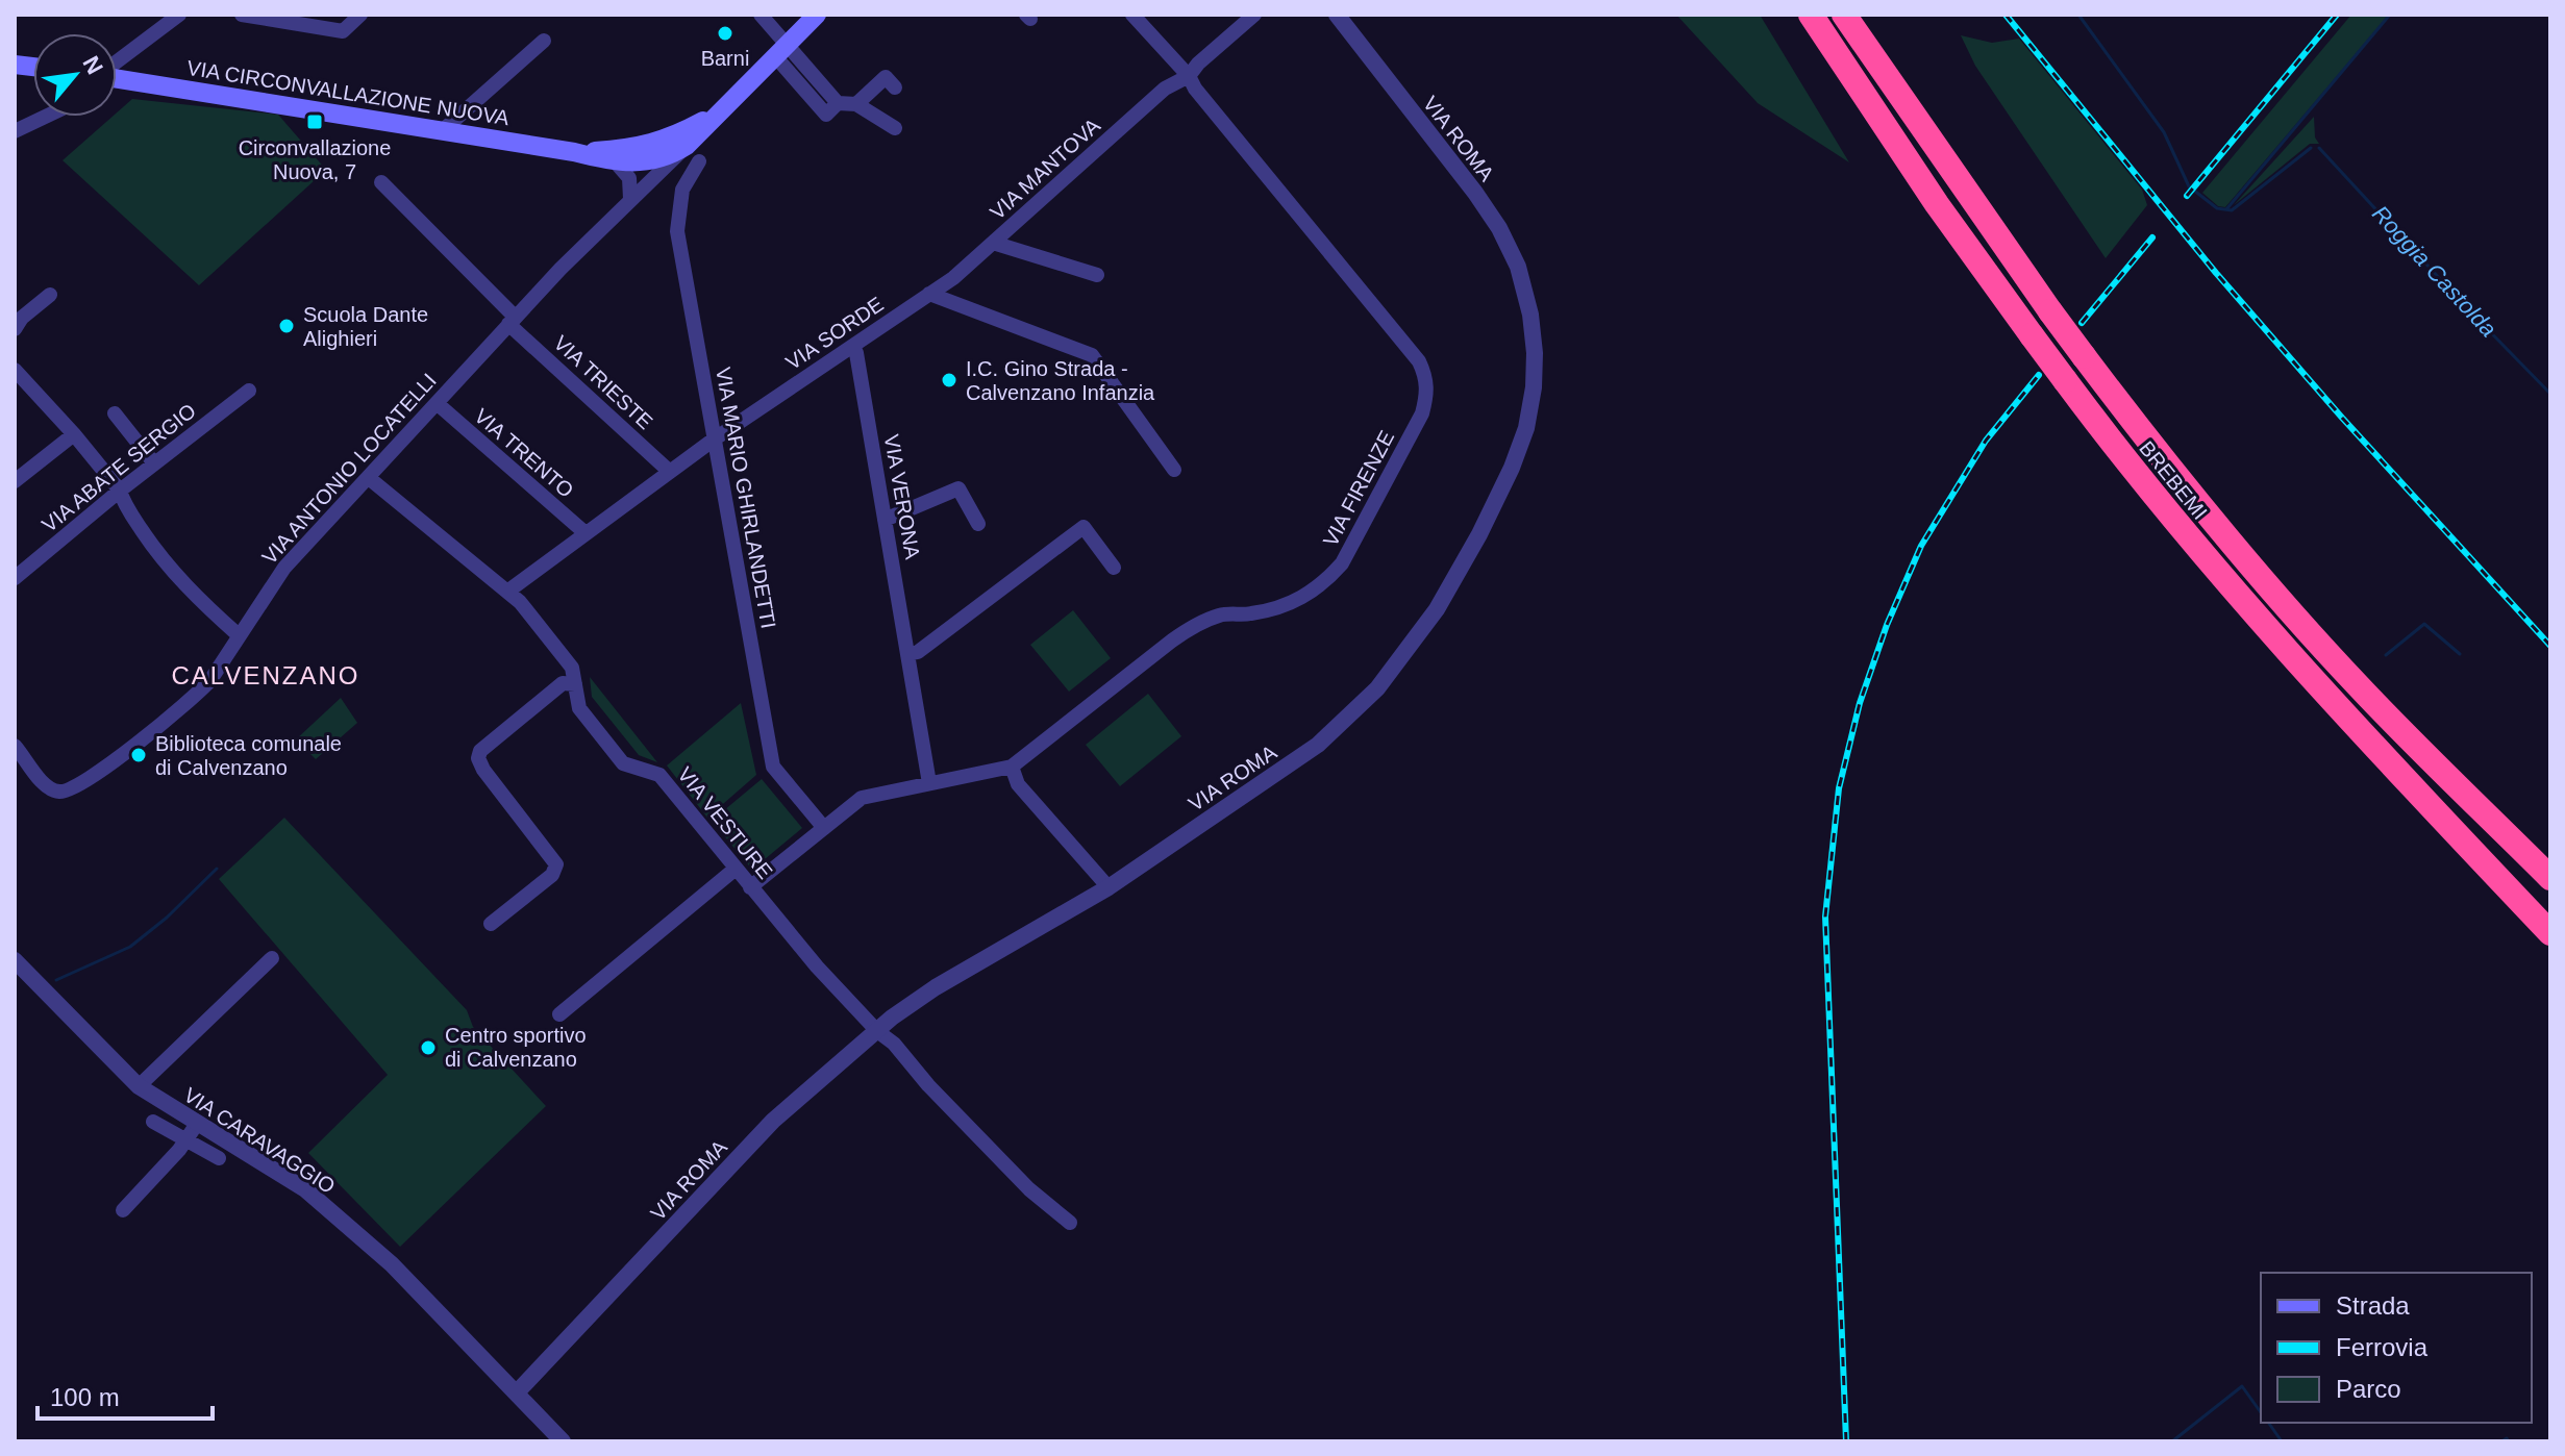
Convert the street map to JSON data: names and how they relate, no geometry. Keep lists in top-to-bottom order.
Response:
{
  "streets": {
    "highway": ["BREBEMI"],
    "main road": ["VIA CIRCONVALLAZIONE NUOVA"],
    "street": [
      "VIA ROMA",
      "VIA MANTOVA",
      "VIA SORDE",
      "VIA TRIESTE",
      "VIA TRENTO",
      "VIA ABATE SERGIO",
      "VIA ANTONIO LOCATELLI",
      "VIA FIRENZE",
      "VIA VERONA",
      "VIA MARIO GHIRLANDETTI",
      "VIA VESTURE",
      "VIA CARAVAGGIO"
    ]
  },
  "crossings": [
    ["VIA ROMA", "VIA VESTURE"],
    ["VIA ROMA", "VIA CARAVAGGIO"],
    ["VIA MANTOVA", "VIA SORDE"],
    ["VIA MANTOVA", "VIA FIRENZE"],
    ["VIA SORDE", "VIA TRIESTE"],
    ["VIA SORDE", "VIA TRENTO"],
    ["VIA SORDE", "VIA VERONA"],
    ["VIA SORDE", "VIA MARIO GHIRLANDETTI"],
    ["VIA SORDE", "VIA VESTURE"],
    ["VIA TRIESTE", "VIA ANTONIO LOCATELLI"],
    ["VIA TRENTO", "VIA ANTONIO LOCATELLI"],
    ["VIA ANTONIO LOCATELLI", "VIA VESTURE"],
    ["VIA FIRENZE", "VIA VERONA"],
    ["VIA FIRENZE", "VIA MARIO GHIRLANDETTI"],
    ["VIA FIRENZE", "VIA VESTURE"]
  ],
  "districts": ["CALVENZANO"],
  "water": ["Roggia Castolda"],
  "places": {
    "other": [
      "Barni",
      "Scuola Dante Alighieri",
      "I.C. Gino Strada - Calvenzano Infanzia",
      "Biblioteca comunale di Calvenzano",
      "Centro sportivo di Calvenzano"
    ],
    "transit": ["Circonvallazione Nuova, 7"]
  },
  "legend": ["Strada", "Ferrovia", "Parco"],
  "scale_bar": "100 m",
  "north": "top right"
}
